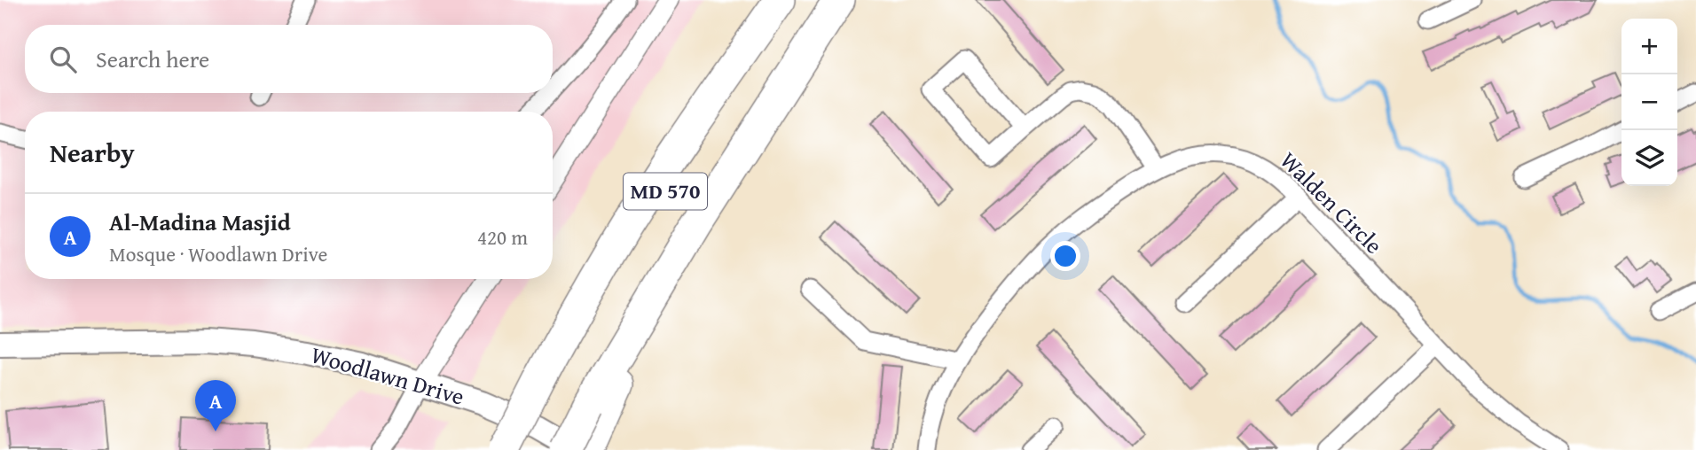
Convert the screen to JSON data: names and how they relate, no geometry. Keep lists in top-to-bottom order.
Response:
{
  "streets": {
    "highway": ["MD 570"],
    "main road": ["Woodlawn Drive"],
    "street": ["Walden Circle"]
  },
  "page": {
    "map_buttons": ["+", "−"],
    "search": "Search here",
    "heading": "Nearby",
    "list": [
      {
        "mark": "A",
        "name": "Al-Madina Masjid",
        "note": "Mosque · Woodlawn Drive",
        "value": "420 m"
      }
    ],
    "pins": "A"
  }
}
